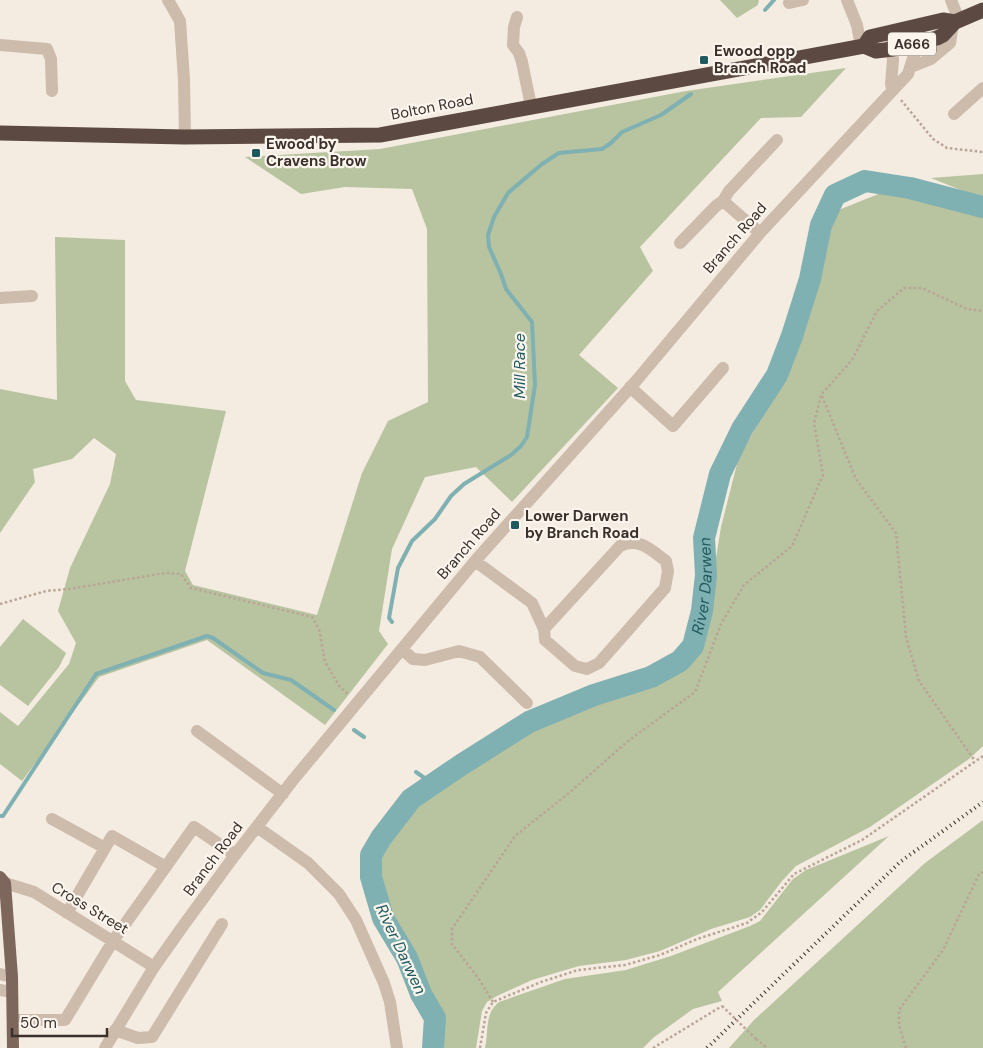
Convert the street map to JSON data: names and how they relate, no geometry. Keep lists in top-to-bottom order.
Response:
{
  "streets": {
    "highway": ["A666", "Bolton Road"],
    "street": ["Branch Road", "Cross Street"]
  },
  "crossings": [
    ["Branch Road", "Cross Street"]
  ],
  "water": ["Mill Race", "River Darwen"],
  "places": {
    "transit": ["Ewood opp Branch Road", "Ewood by Cravens Brow", "Lower Darwen by Branch Road"]
  },
  "scale_bar": "50 m"
}
